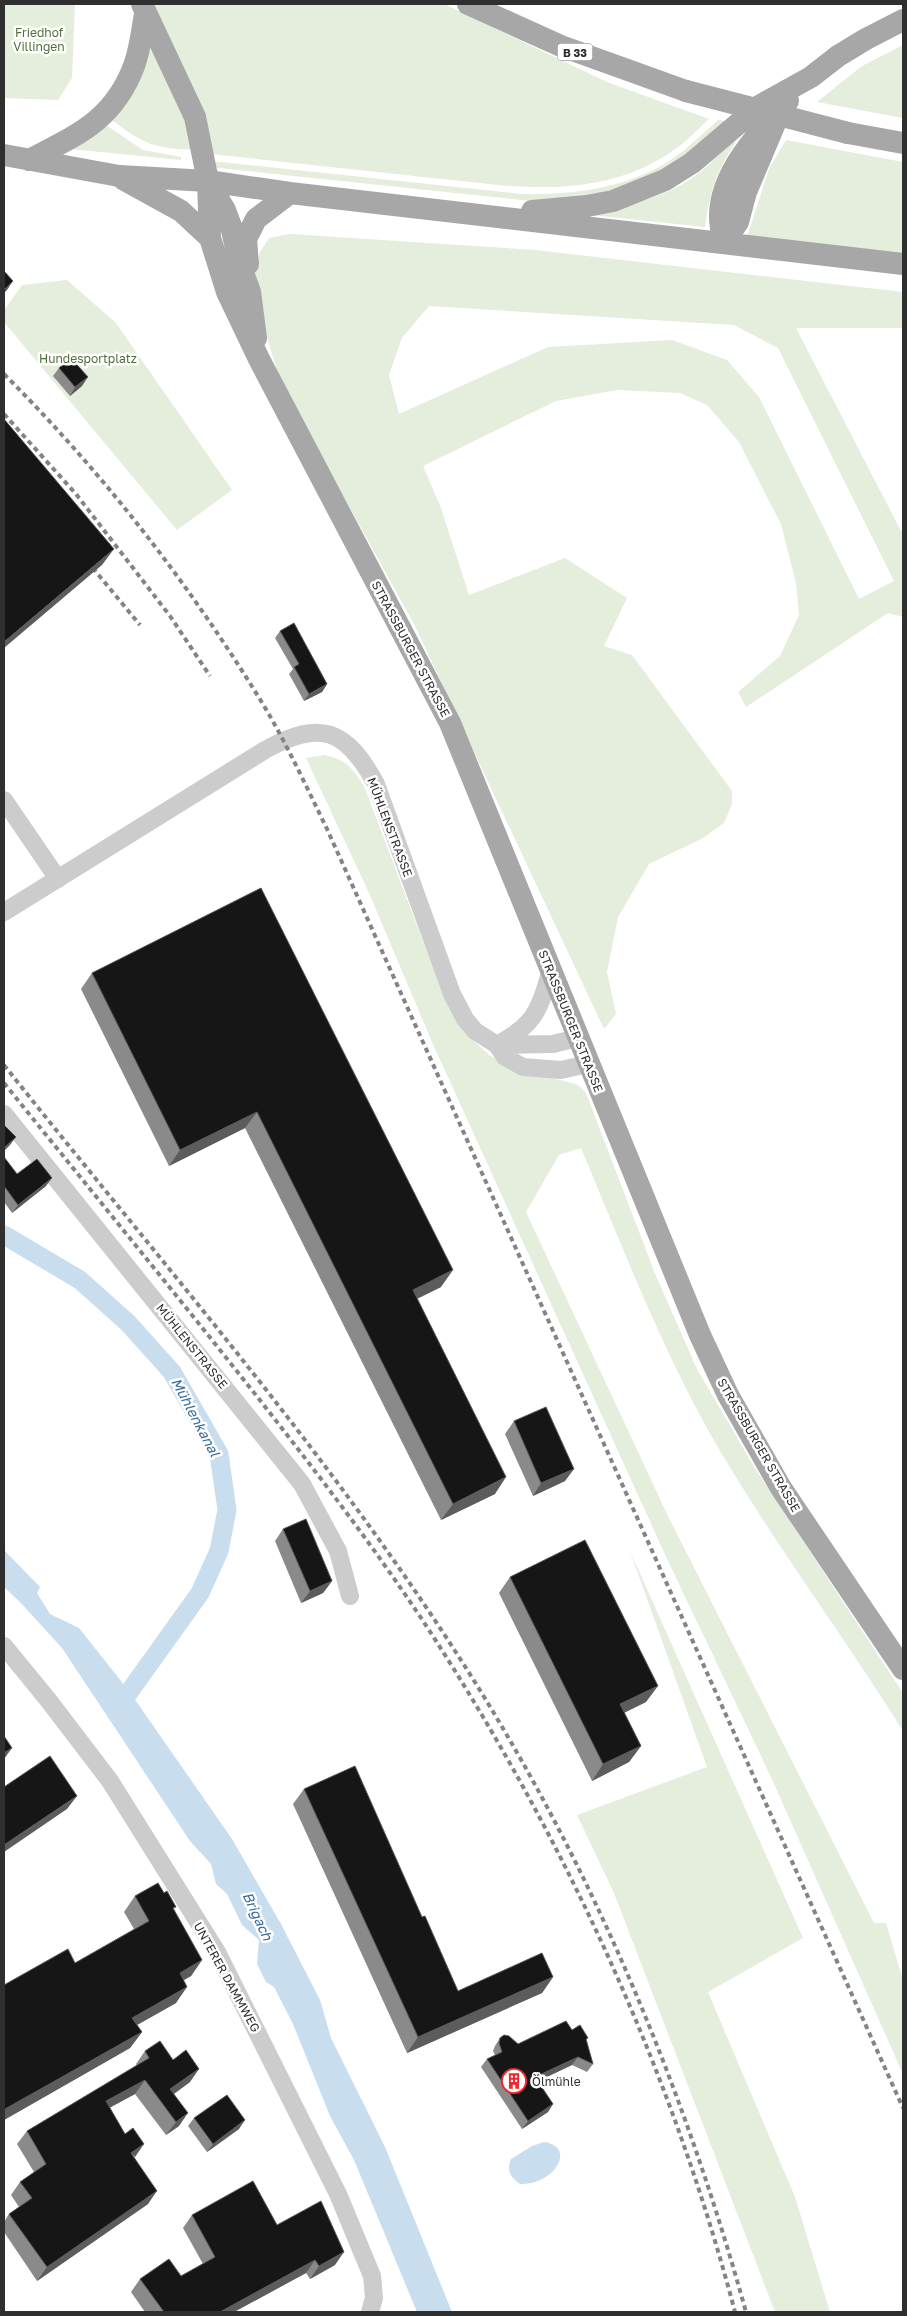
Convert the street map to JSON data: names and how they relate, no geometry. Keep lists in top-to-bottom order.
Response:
{
  "streets": {
    "main road": ["B 33", "STRASSBURGER STRASSE"],
    "street": ["MÜHLENSTRASSE", "UNTERER DAMMWEG"]
  },
  "crossings": [
    ["STRASSBURGER STRASSE", "MÜHLENSTRASSE"]
  ],
  "water": ["Mühlenkanal", "Brigach"],
  "parks": ["Friedhof Villingen", "Hundesportplatz"],
  "places": {
    "building": ["Ölmühle"]
  }
}
